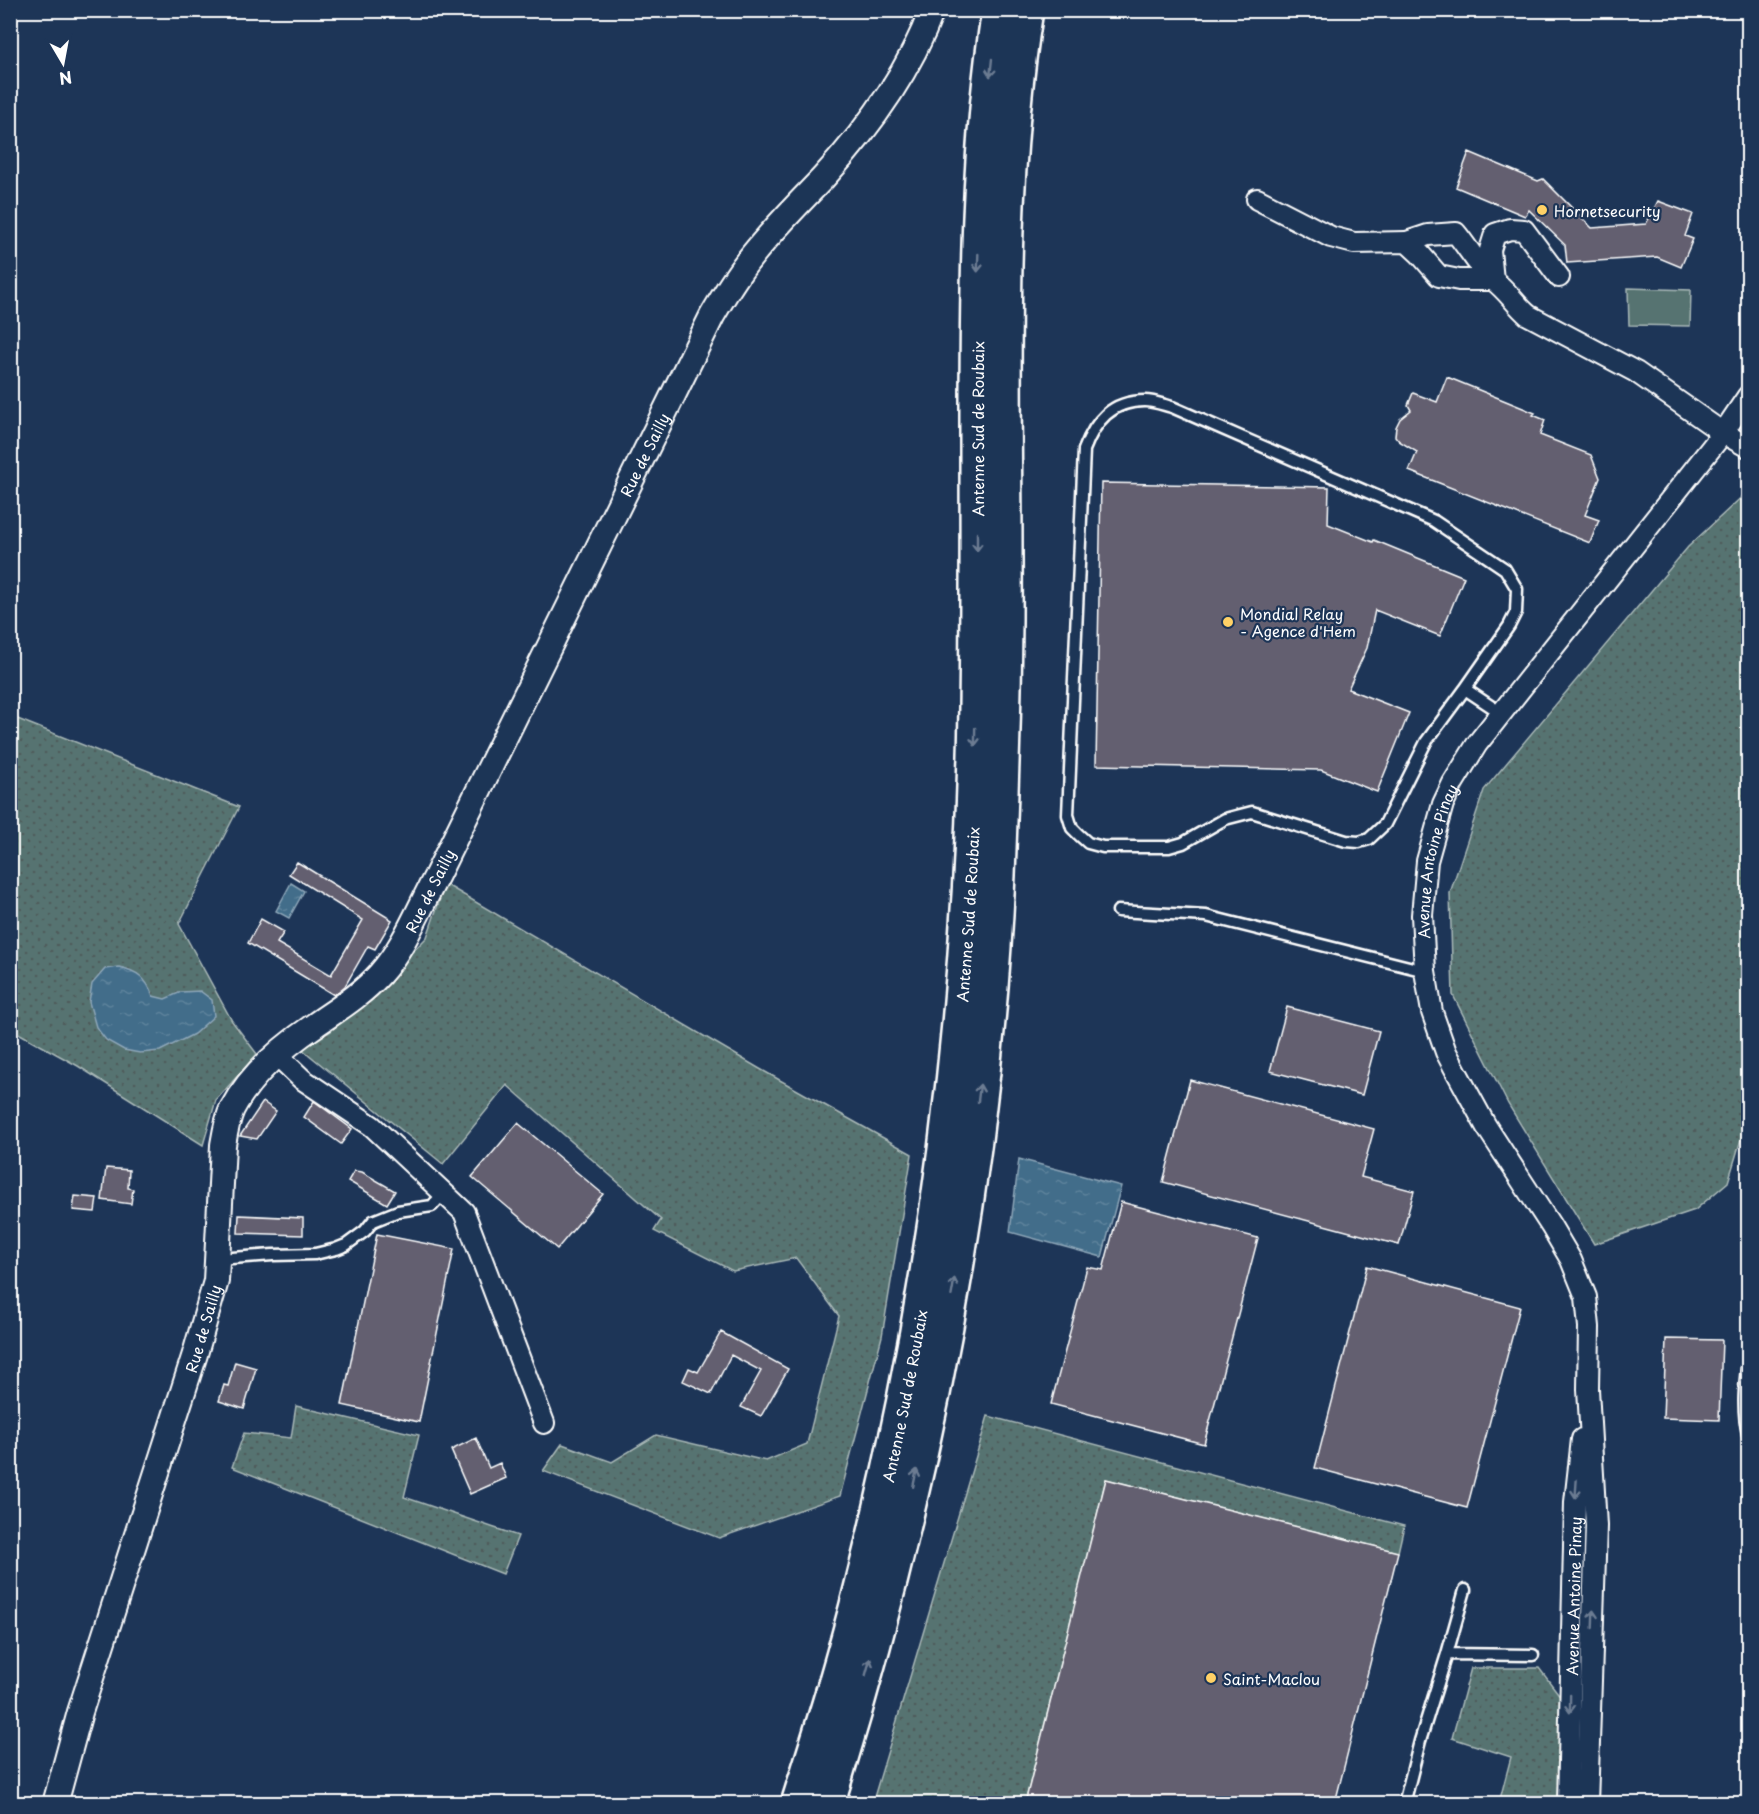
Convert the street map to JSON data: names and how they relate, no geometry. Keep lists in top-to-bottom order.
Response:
{
  "streets": {
    "highway": ["Antenne Sud de Roubaix"],
    "street": ["Rue de Sailly", "Avenue Antoine Pinay"]
  },
  "places": ["Hornetsecurity", "Mondial Relay - Agence d'Hem", "Saint-Maclou"],
  "north": "bottom"
}
